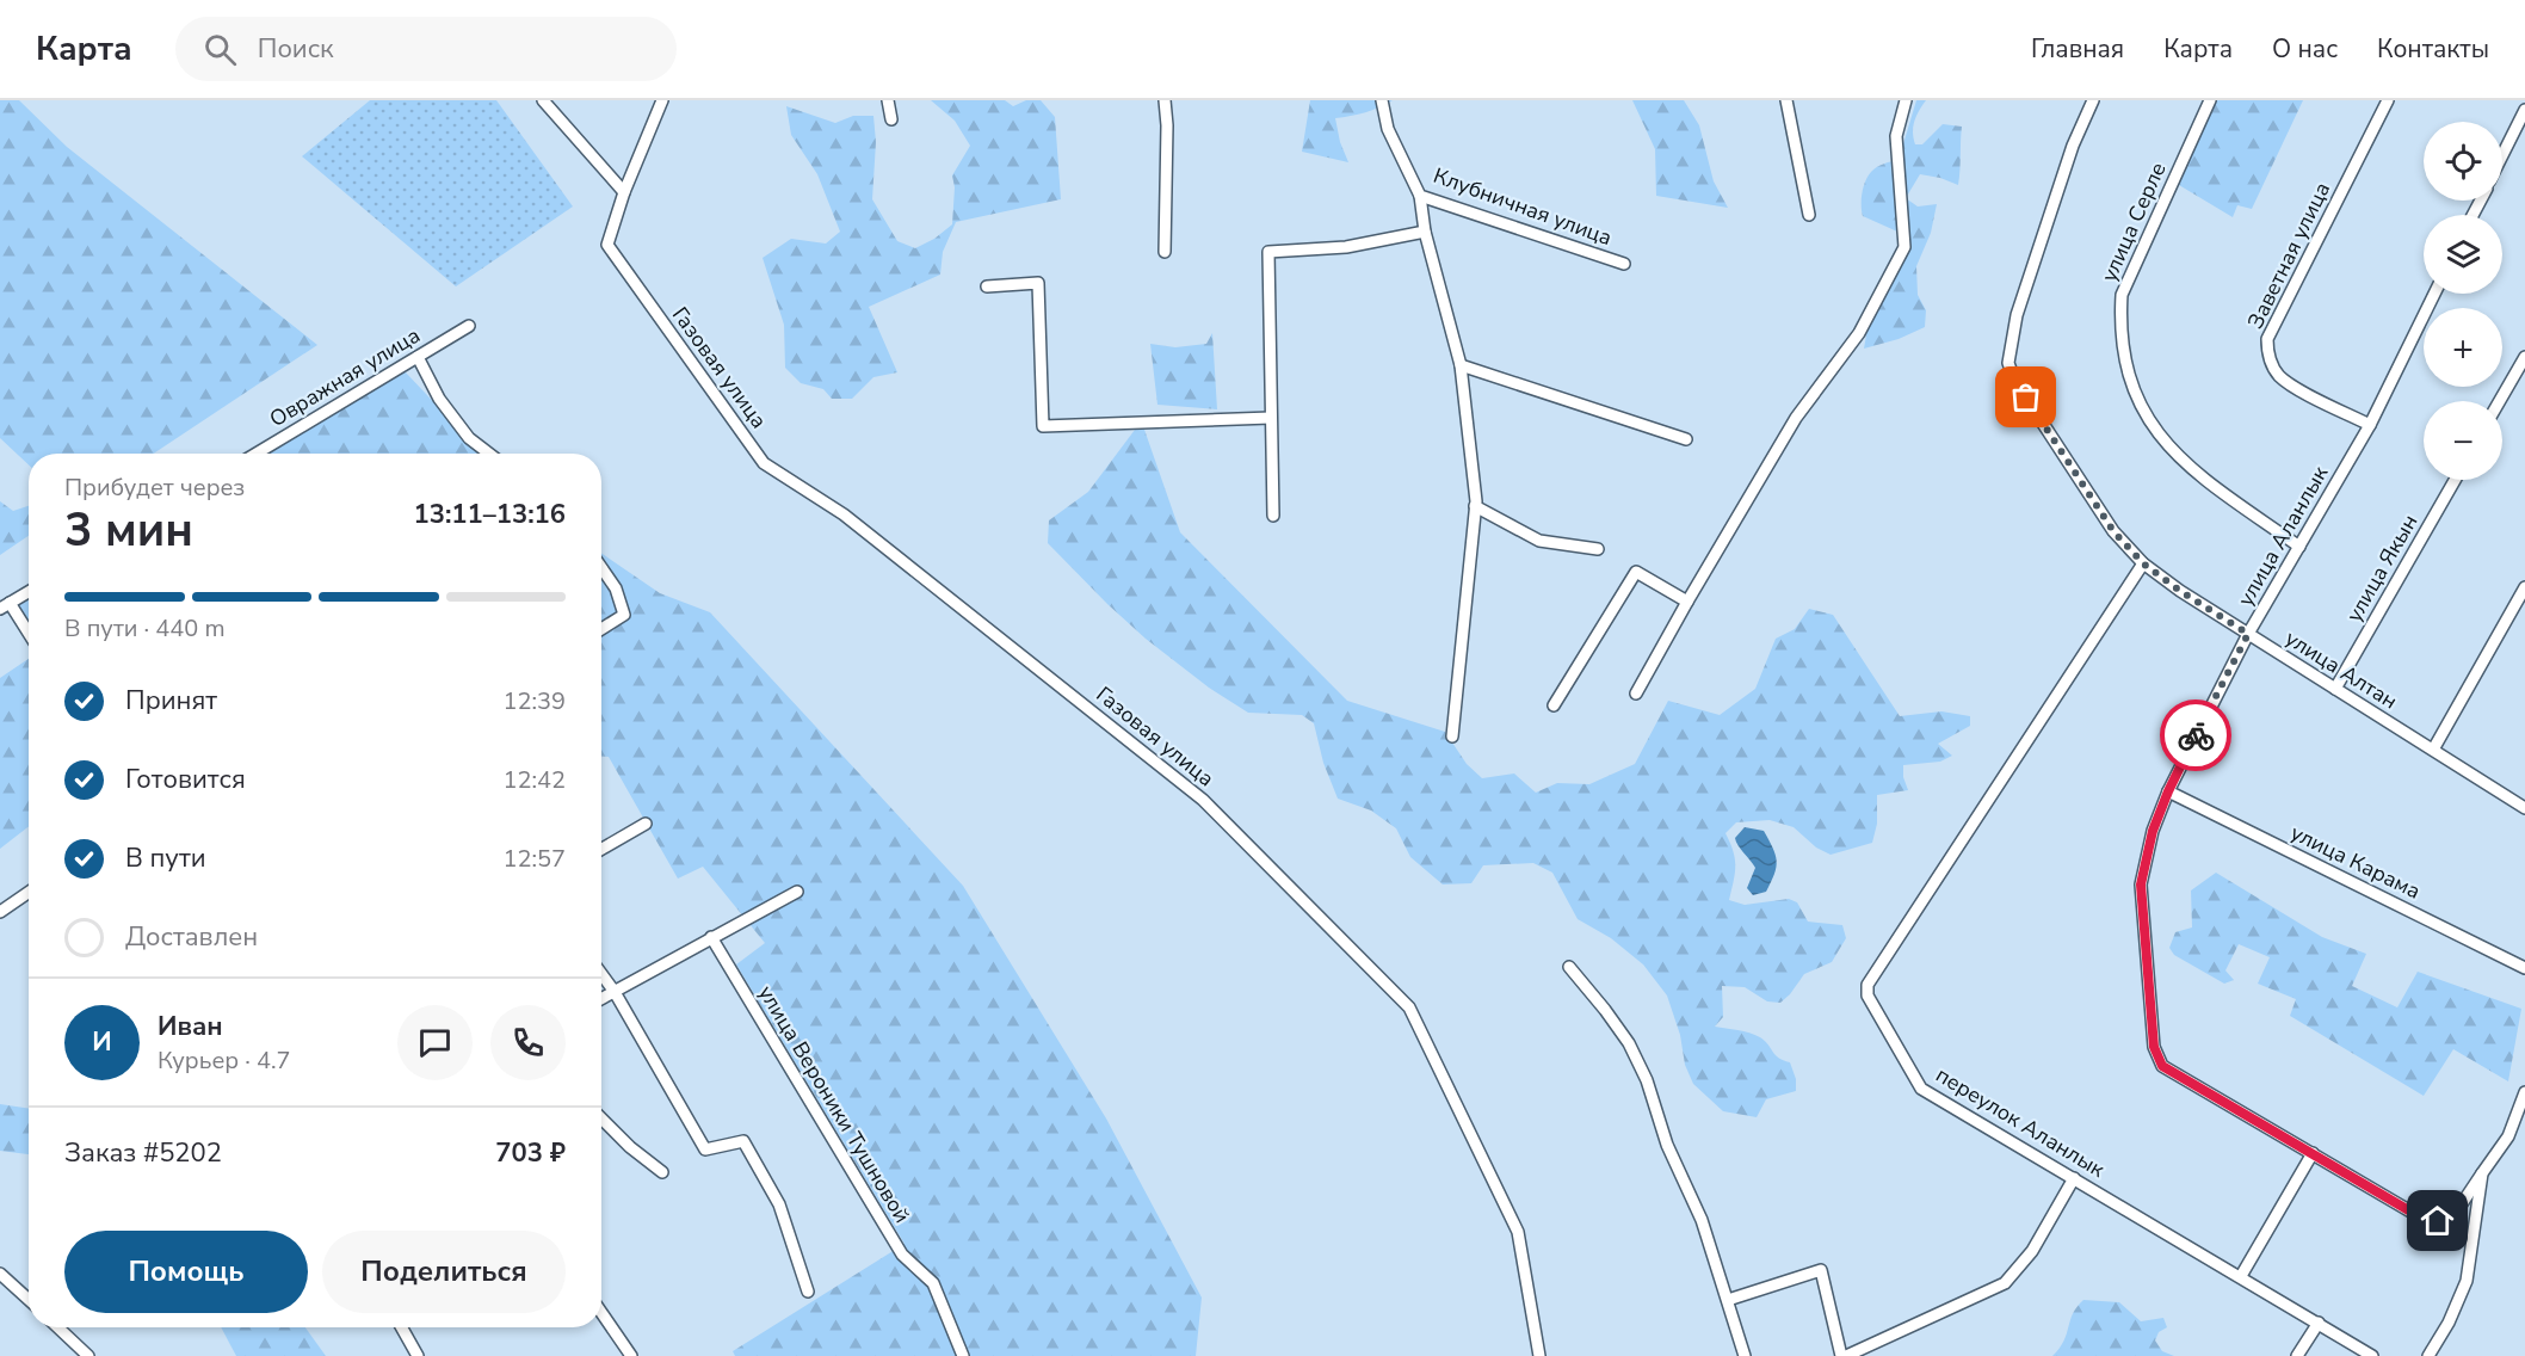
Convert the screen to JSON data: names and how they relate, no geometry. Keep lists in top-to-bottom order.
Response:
{
  "streets": {
    "street": [
      "Клубничная улица",
      "улица Серле",
      "Заветная улица",
      "Газовая улица",
      "Овражная улица",
      "улица Аланлык",
      "улица Якын",
      "улица Алтан",
      "улица Карама",
      "улица Вероники Тушновой",
      "переулок Аланлык"
    ]
  },
  "crossings": [
    ["улица Серле", "улица Аланлык"],
    ["Заветная улица", "улица Аланлык"],
    ["улица Аланлык", "улица Алтан"],
    ["улица Аланлык", "улица Карама"],
    ["улица Якын", "улица Алтан"],
    ["улица Алтан", "переулок Аланлык"]
  ],
  "page": {
    "header": "Карта",
    "search": "Поиск",
    "nav": [
      "Главная",
      "Карта",
      "О нас",
      "Контакты"
    ],
    "map_buttons": ["+", "−"],
    "heading": ["3 мин", "Прибудет через", "13:11–13:16"],
    "panel": [
      "Иван",
      "Курьер · 4.7",
      "Заказ #5202",
      "703 ₽"
    ],
    "bar": "В пути · 440 m",
    "list": [
      ["Принят", "12:39"],
      ["Готовится", "12:42"],
      ["В пути", "12:57"],
      "Доставлен"
    ],
    "round": "И",
    "buttons": ["Помощь", "Поделиться"]
  }
}
